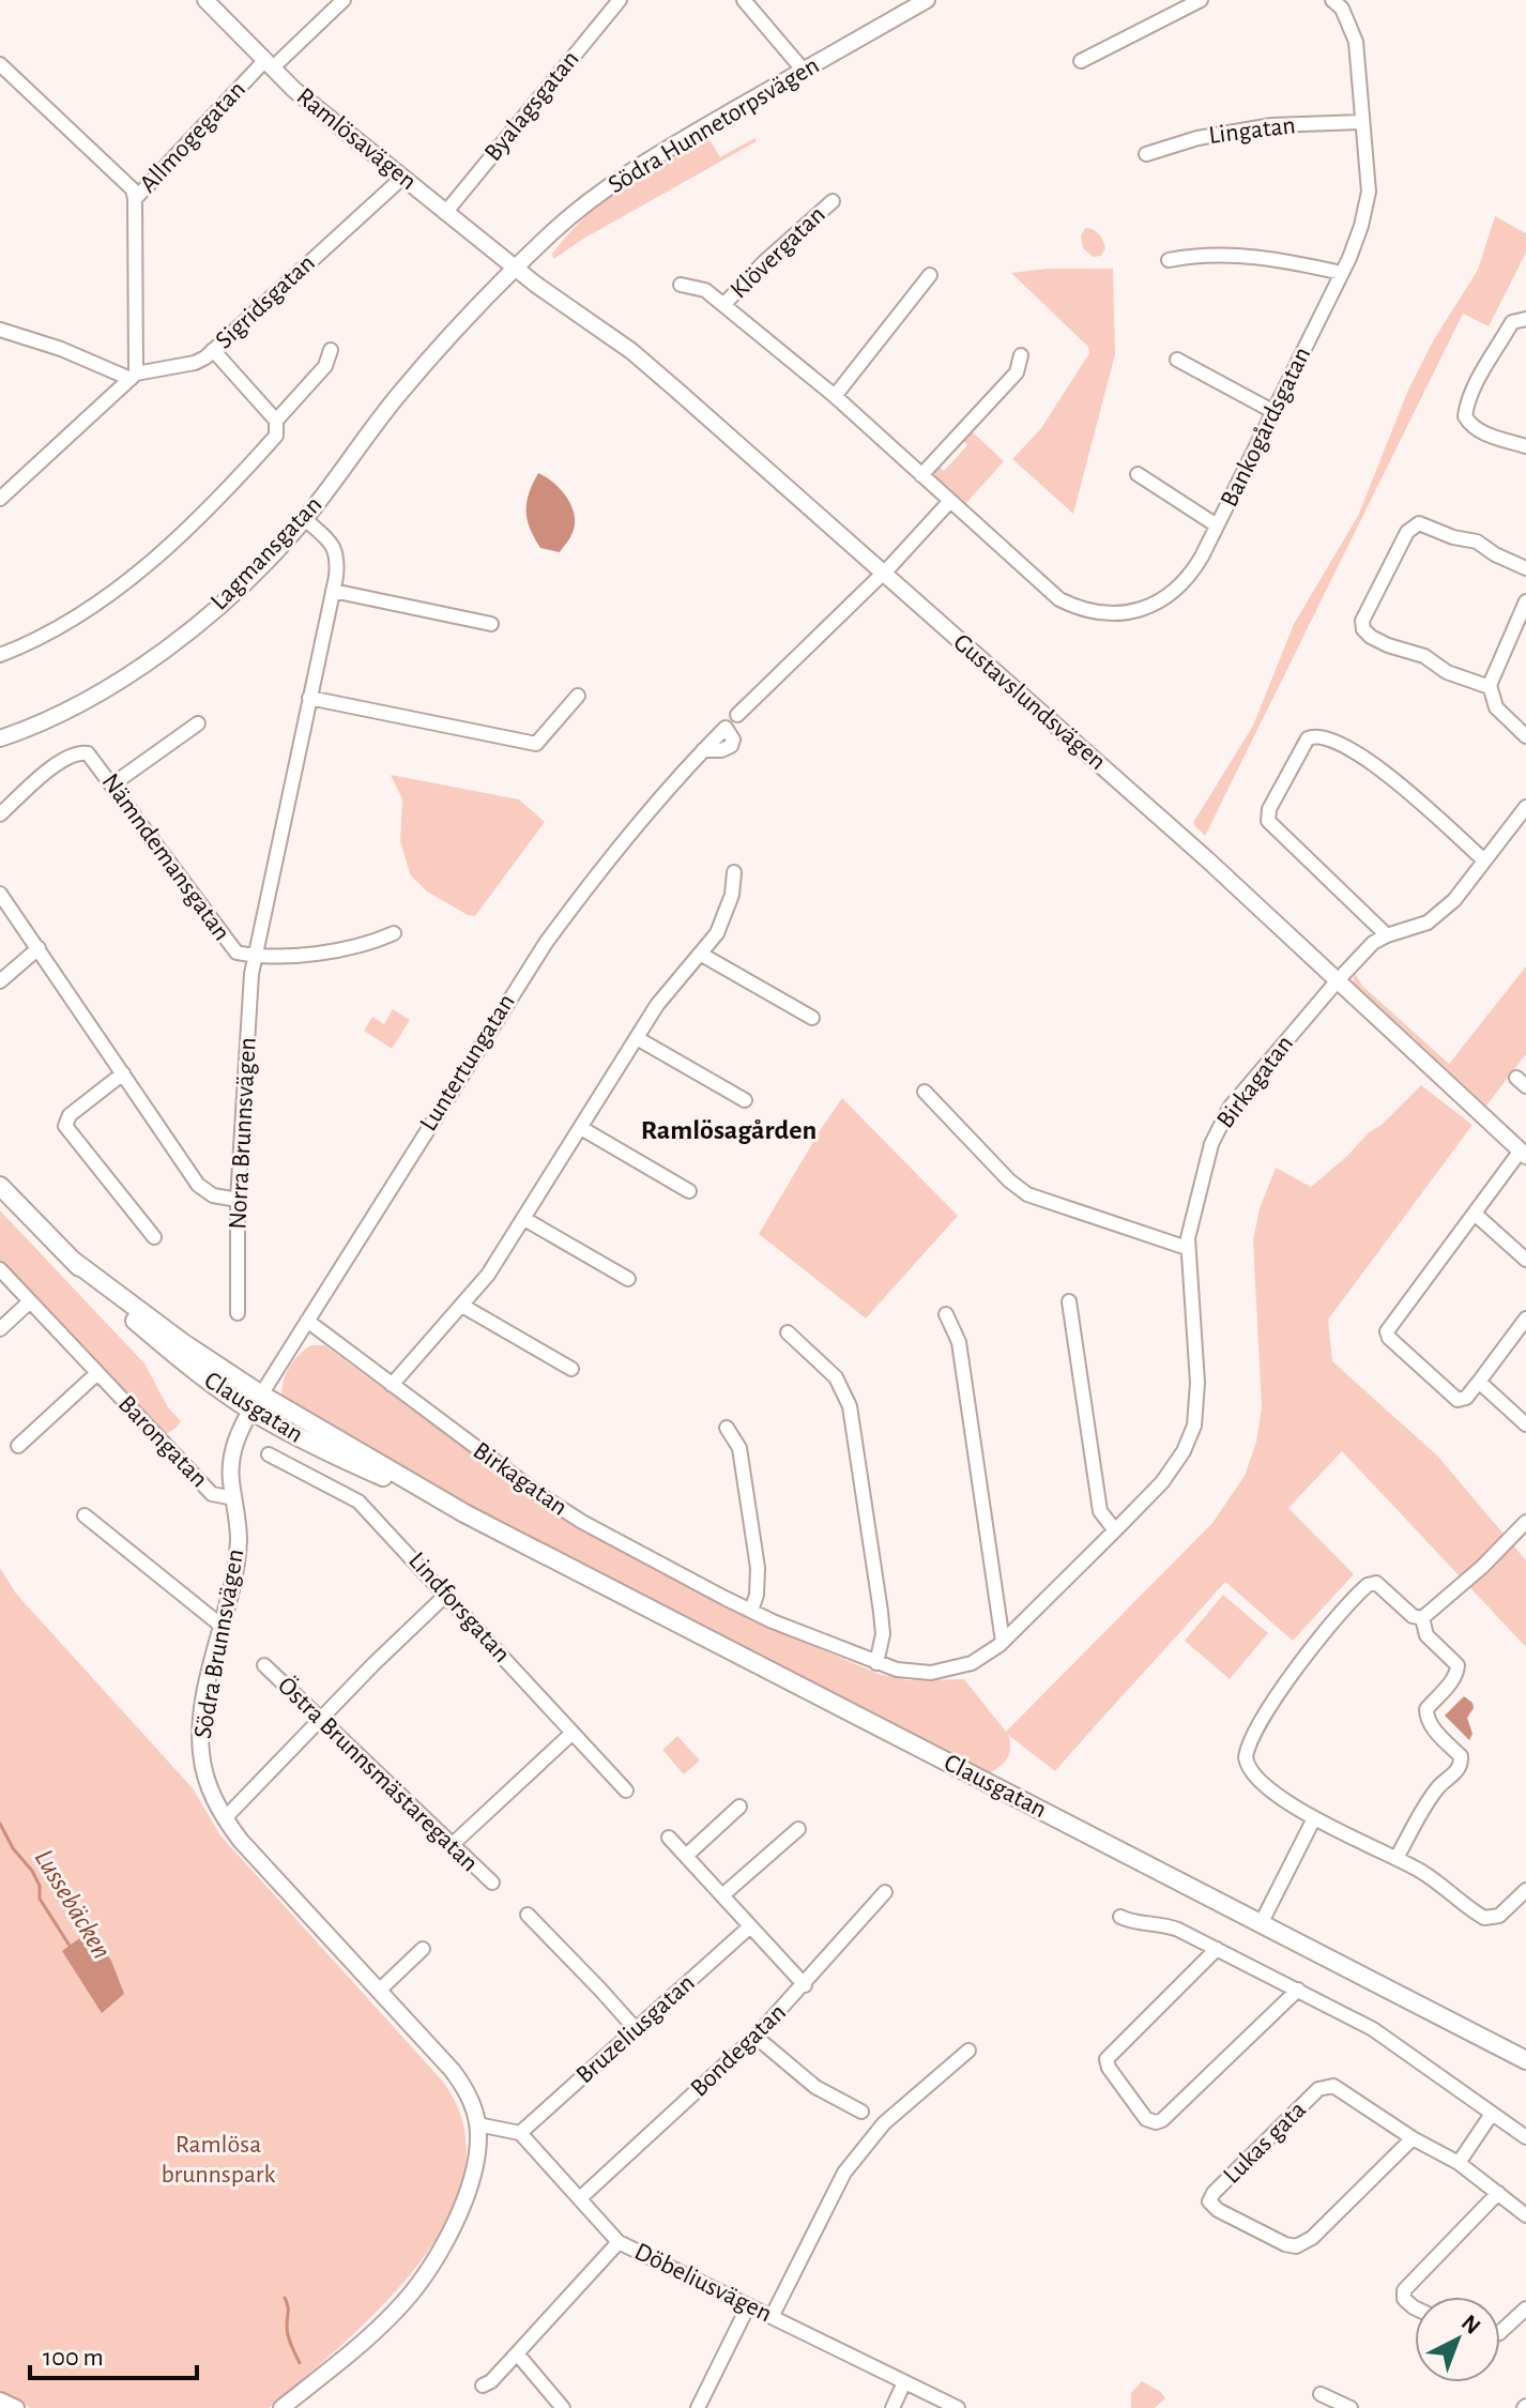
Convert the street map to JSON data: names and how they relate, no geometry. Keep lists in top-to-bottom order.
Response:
{
  "streets": {
    "main road": ["Clausgatan"],
    "street": [
      "Byalagsgatan",
      "Södra Hunnetorpsvägen",
      "Lingatan",
      "Allmogegatan",
      "Ramlösavägen",
      "Klövergatan",
      "Sigridsgatan",
      "Bankogårdsgatan",
      "Lagmansgatan",
      "Gustavslundsvägen",
      "Nämndemansgatan",
      "Luntertungatan",
      "Birkagatan",
      "Norra Brunnsvägen",
      "Barongatan",
      "Lindforsgatan",
      "Södra Brunnsvägen",
      "Östra Brunnsmästaregatan",
      "Bruzeliusgatan",
      "Bondegatan",
      "Lukas gata",
      "Döbeliusvägen"
    ]
  },
  "crossings": [
    ["Byalagsgatan", "Ramlösavägen"],
    ["Södra Hunnetorpsvägen", "Ramlösavägen"],
    ["Södra Hunnetorpsvägen", "Lagmansgatan"],
    ["Södra Hunnetorpsvägen", "Gustavslundsvägen"],
    ["Lingatan", "Bankogårdsgatan"],
    ["Allmogegatan", "Ramlösavägen"],
    ["Allmogegatan", "Sigridsgatan"],
    ["Ramlösavägen", "Sigridsgatan"],
    ["Ramlösavägen", "Lagmansgatan"],
    ["Ramlösavägen", "Gustavslundsvägen"],
    ["Klövergatan", "Bankogårdsgatan"],
    ["Lagmansgatan", "Gustavslundsvägen"],
    ["Lagmansgatan", "Norra Brunnsvägen"],
    ["Gustavslundsvägen", "Birkagatan"],
    ["Nämndemansgatan", "Norra Brunnsvägen"],
    ["Luntertungatan", "Birkagatan"],
    ["Luntertungatan", "Clausgatan"],
    ["Luntertungatan", "Södra Brunnsvägen"],
    ["Clausgatan", "Södra Brunnsvägen"],
    ["Barongatan", "Södra Brunnsvägen"],
    ["Bruzeliusgatan", "Döbeliusvägen"],
    ["Bondegatan", "Döbeliusvägen"]
  ],
  "districts": ["Ramlösagården"],
  "water": ["Lussebäcken"],
  "parks": ["Ramlösa brunnspark"],
  "scale_bar": "100 m",
  "north": "top right"
}
